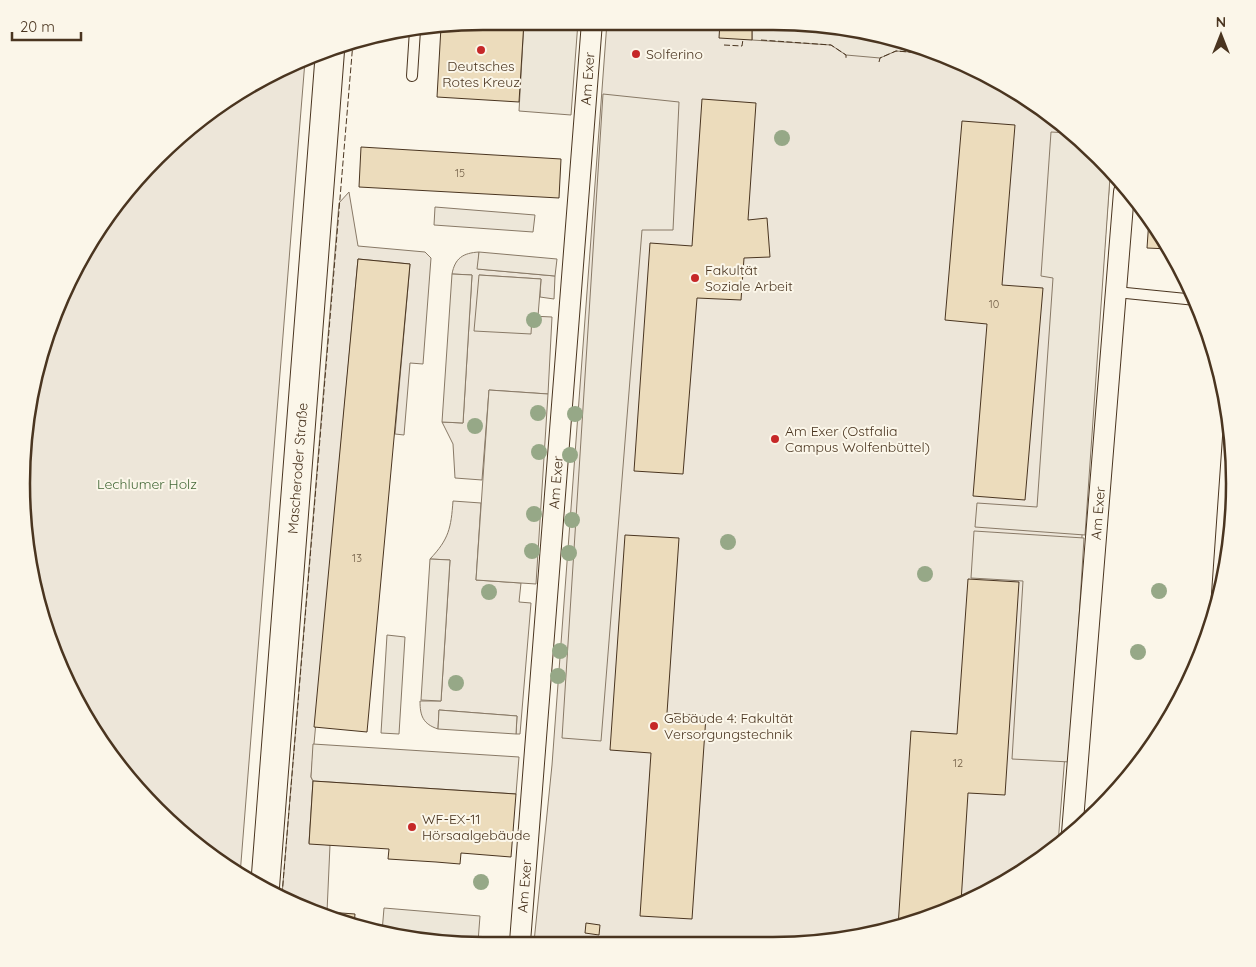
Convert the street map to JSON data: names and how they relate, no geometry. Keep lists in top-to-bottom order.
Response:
{
  "streets": {
    "main road": ["Mascheroder Straße"],
    "street": ["Am Exer"]
  },
  "parks": ["Lechlumer Holz"],
  "places": [
    "Deutsches Rotes Kreuz",
    "Solferino",
    "Fakultät Soziale Arbeit",
    "Am Exer (Ostfalia Campus Wolfenbüttel)",
    "Gebäude 4: Fakultät Versorgungstechnik",
    "WF-EX-11 Hörsaalgebäude"
  ],
  "house_numbers": [
    "15",
    "10",
    "13",
    "12"
  ],
  "scale_bar": "20 m",
  "north": "top"
}
